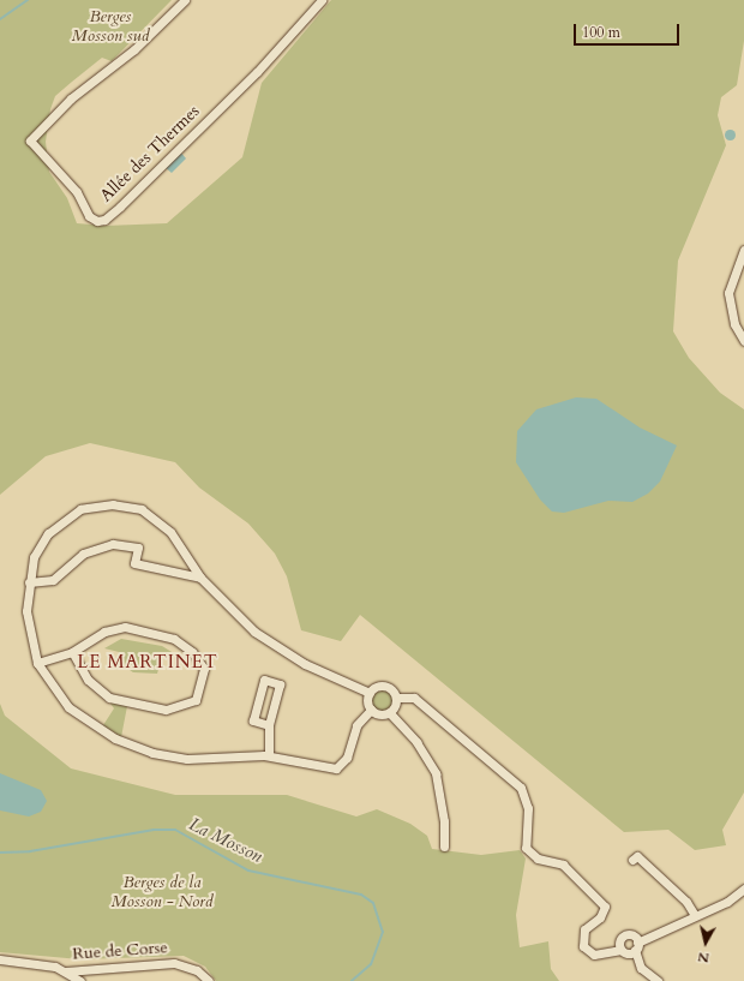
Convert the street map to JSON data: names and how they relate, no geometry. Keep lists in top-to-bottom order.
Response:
{
  "streets": {
    "street": ["Allée des Thermes", "Rue de Corse"]
  },
  "districts": ["LE MARTINET"],
  "water": ["La Mosson"],
  "parks": ["Berges Mosson sud", "Berges de la Mosson - Nord"],
  "scale_bar": "100 m",
  "north": "bottom"
}
